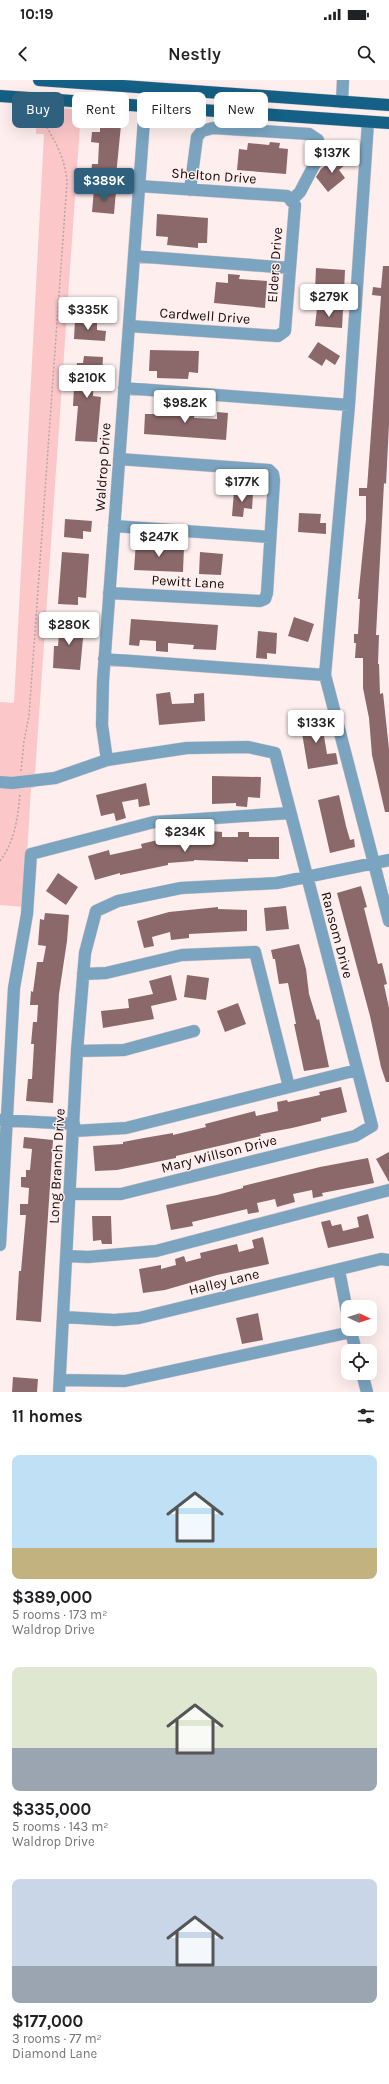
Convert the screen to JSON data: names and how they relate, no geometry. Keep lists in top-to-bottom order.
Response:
{
  "streets": {
    "street": [
      "Shelton Drive",
      "Elders Drive",
      "Cardwell Drive",
      "Waldrop Drive",
      "Pewitt Lane",
      "Ransom Drive",
      "Mary Willson Drive",
      "Long Branch Drive",
      "Halley Lane"
    ]
  },
  "crossings": [
    ["Shelton Drive", "Elders Drive"],
    ["Shelton Drive", "Waldrop Drive"],
    ["Elders Drive", "Cardwell Drive"],
    ["Cardwell Drive", "Waldrop Drive"],
    ["Waldrop Drive", "Pewitt Lane"],
    ["Waldrop Drive", "Ransom Drive"],
    ["Ransom Drive", "Mary Willson Drive"],
    ["Ransom Drive", "Long Branch Drive"],
    ["Mary Willson Drive", "Long Branch Drive"],
    ["Long Branch Drive", "Halley Lane"]
  ],
  "north": "right",
  "page": {
    "status": "10:19",
    "header": "Nestly",
    "chip": [
      "Buy",
      "Rent",
      "Filters",
      "New"
    ],
    "price": [
      "$137K",
      "$389K",
      "$279K",
      "$335K",
      "$210K",
      "$98.2K",
      "$177K",
      "$247K",
      "$280K",
      "$133K",
      "$234K"
    ],
    "heading": "11 homes",
    "list": [
      {
        "name": "$389,000",
        "note": "5 rooms · 173 m² · Waldrop Drive"
      },
      {
        "name": "$335,000",
        "note": "5 rooms · 143 m² · Waldrop Drive"
      },
      {
        "name": "$177,000",
        "note": "3 rooms · 77 m² · Diamond Lane"
      }
    ]
  }
}
